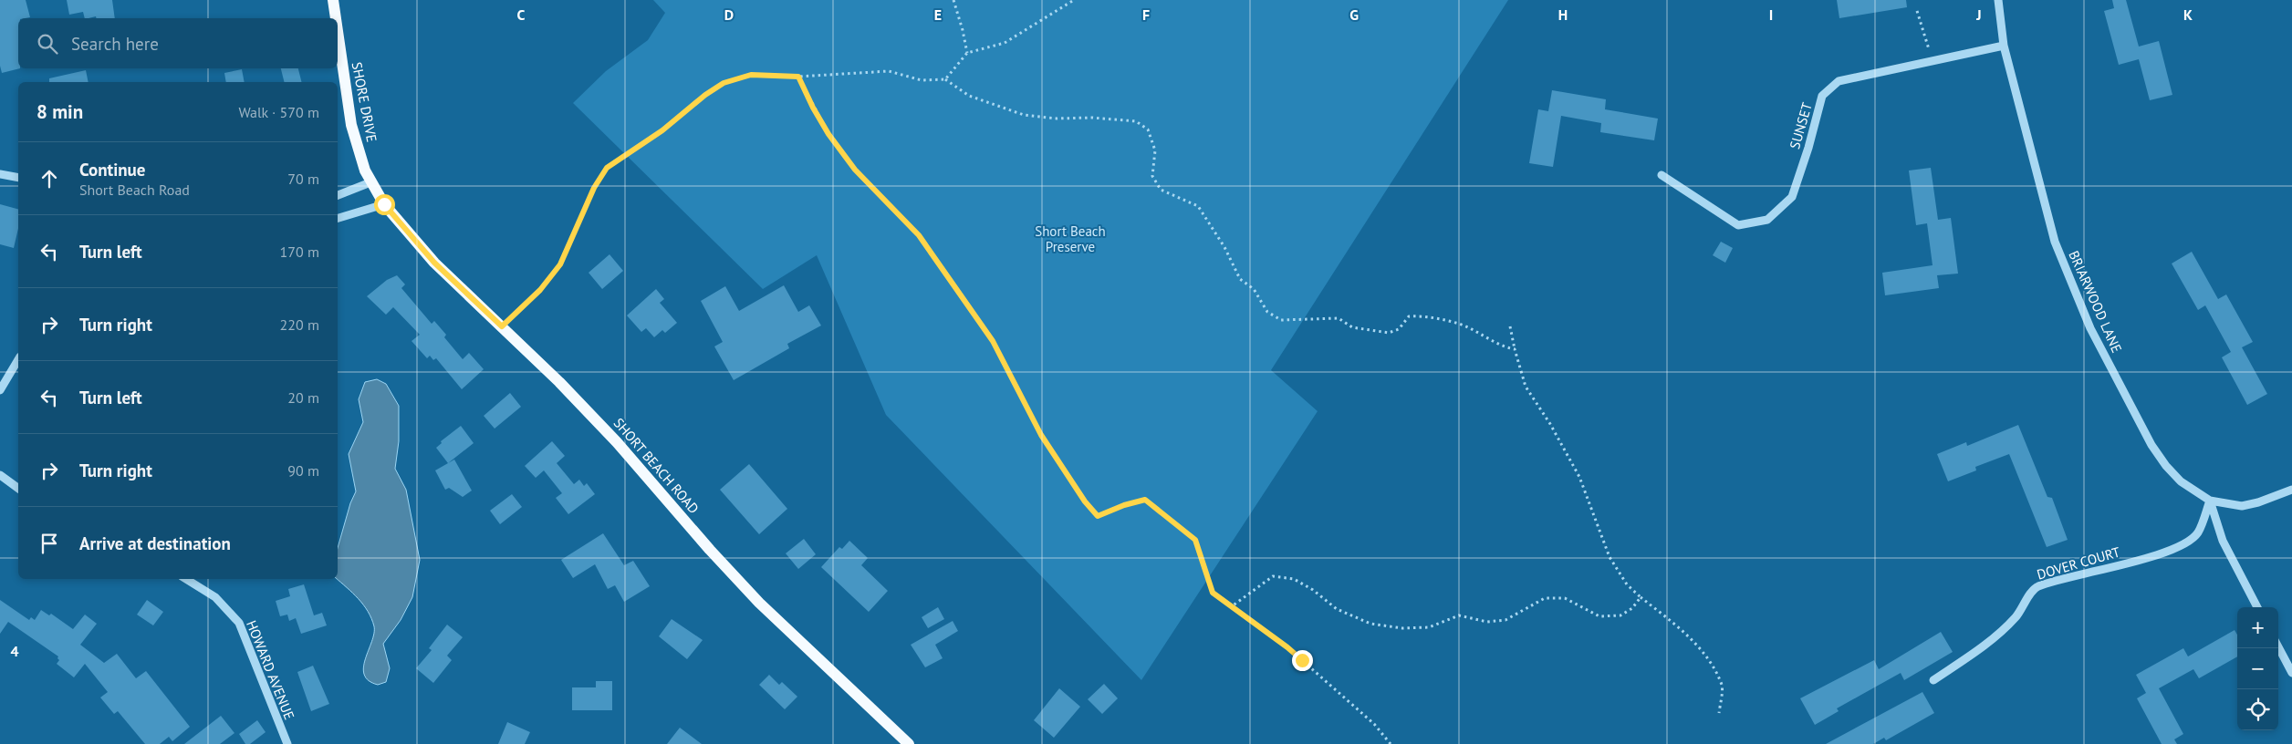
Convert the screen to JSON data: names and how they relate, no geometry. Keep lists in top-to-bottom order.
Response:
{
  "streets": {
    "main road": ["SHORE DRIVE", "SHORT BEACH ROAD"],
    "street": [
      "SUNSET",
      "BRIARWOOD LANE",
      "DOVER COURT",
      "HOWARD AVENUE"
    ]
  },
  "crossings": [
    ["SHORE DRIVE", "SHORT BEACH ROAD"],
    ["SUNSET", "BRIARWOOD LANE"],
    ["BRIARWOOD LANE", "DOVER COURT"]
  ],
  "parks": ["Short Beach Preserve"],
  "page": {
    "search": "Search here",
    "heading": ["8 min", "Walk · 570 m"],
    "list": [
      ["Continue", "Short Beach Road", "70 m"],
      ["Turn left", "170 m"],
      ["Turn right", "220 m"],
      ["Turn left", "20 m"],
      ["Turn right", "90 m"],
      "Arrive at destination"
    ],
    "map_buttons": ["+", "−"]
  },
  "grid": {
    "columns": [
      "C",
      "D",
      "E",
      "F",
      "G",
      "H",
      "I",
      "J",
      "K"
    ],
    "rows": ["4"]
  }
}
